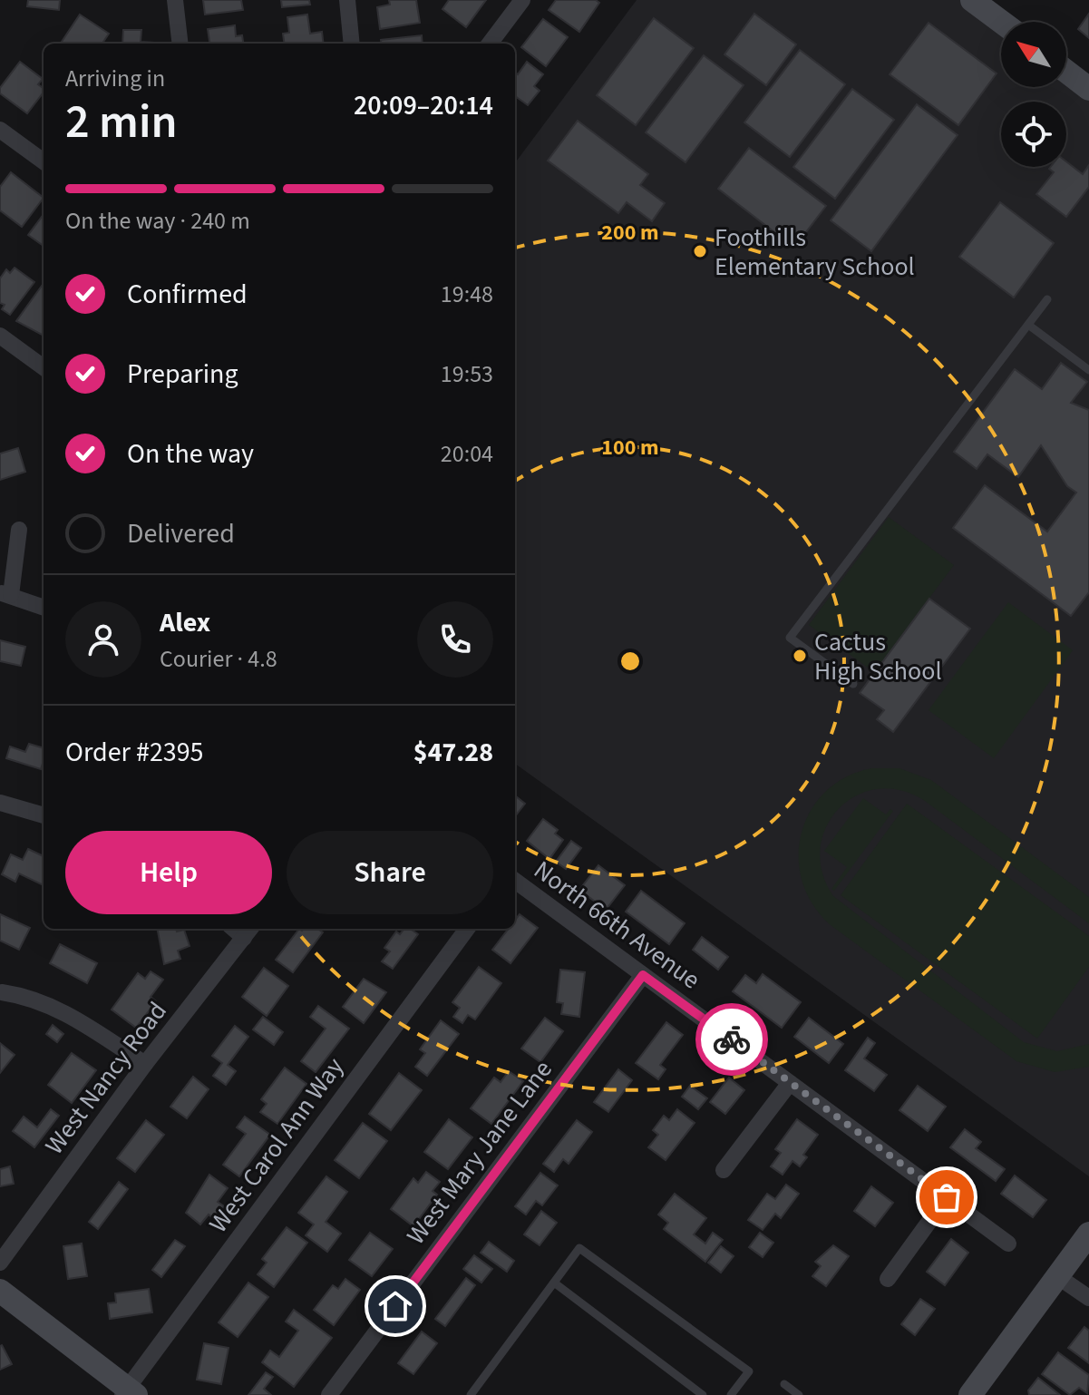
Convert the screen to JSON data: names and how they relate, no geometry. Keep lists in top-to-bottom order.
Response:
{
  "streets": {
    "street": [
      "North 66th Avenue",
      "West Nancy Road",
      "West Carol Ann Way",
      "West Mary Jane Lane"
    ]
  },
  "crossings": [
    ["North 66th Avenue", "West Mary Jane Lane"]
  ],
  "places": ["Foothills Elementary School", "Cactus High School"],
  "north": "top left",
  "page": {
    "heading": ["2 min", "Arriving in", "20:09–20:14"],
    "panel": [
      "Alex",
      "Courier · 4.8",
      "Order #2395",
      "$47.28"
    ],
    "bar": "On the way · 240 m",
    "list": [
      ["Confirmed", "19:48"],
      ["Preparing", "19:53"],
      ["On the way", "20:04"],
      "Delivered"
    ],
    "buttons": ["Help", "Share"]
  },
  "rings": ["200 m", "100 m"]
}
